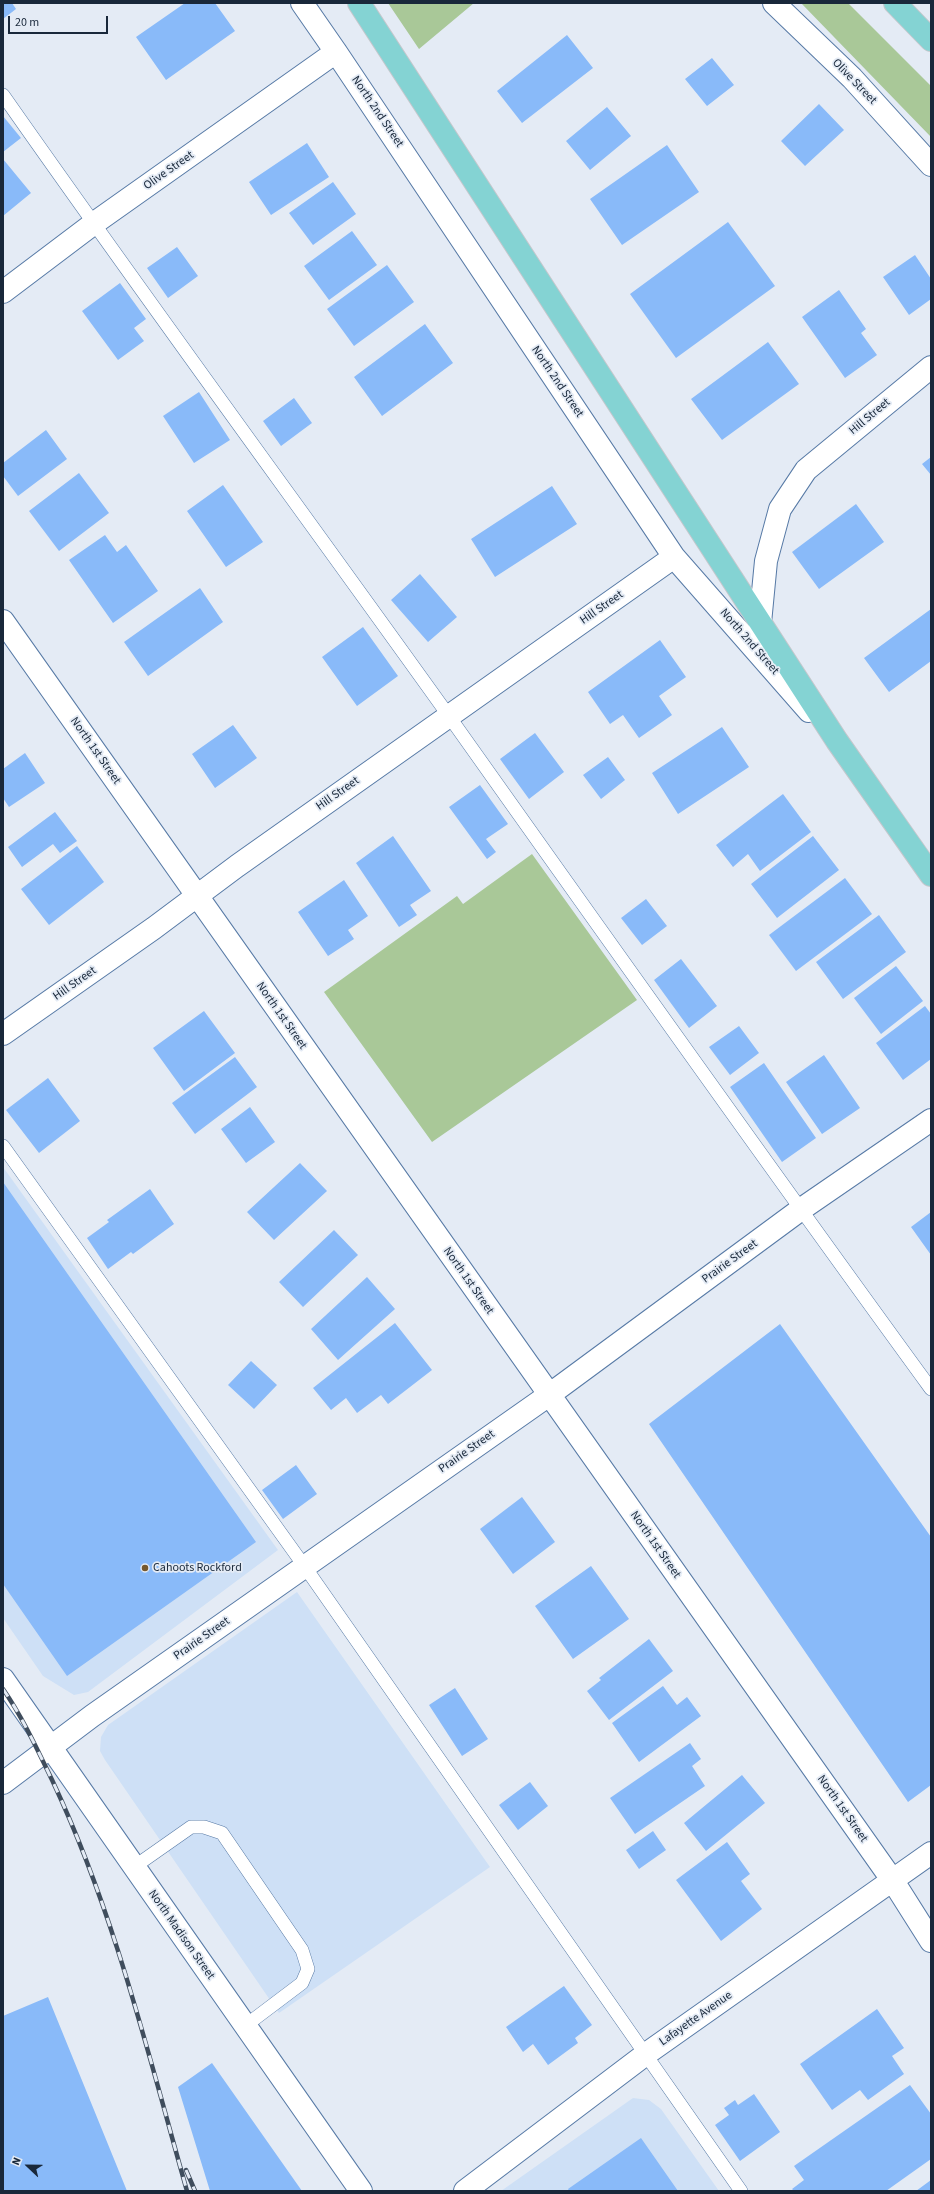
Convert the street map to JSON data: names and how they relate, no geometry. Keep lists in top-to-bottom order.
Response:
{
  "streets": {
    "main road": ["North 2nd Street"],
    "street": [
      "Olive Street",
      "Hill Street",
      "North 1st Street",
      "Prairie Street",
      "North Madison Street",
      "Lafayette Avenue"
    ]
  },
  "crossings": [
    ["Olive Street", "North 2nd Street"],
    ["North 2nd Street", "Hill Street"],
    ["Hill Street", "North 1st Street"],
    ["North 1st Street", "Prairie Street"],
    ["North 1st Street", "Lafayette Avenue"],
    ["Prairie Street", "North Madison Street"]
  ],
  "places": ["Cahoots Rockford"],
  "scale_bar": "20 m",
  "north": "left"
}
